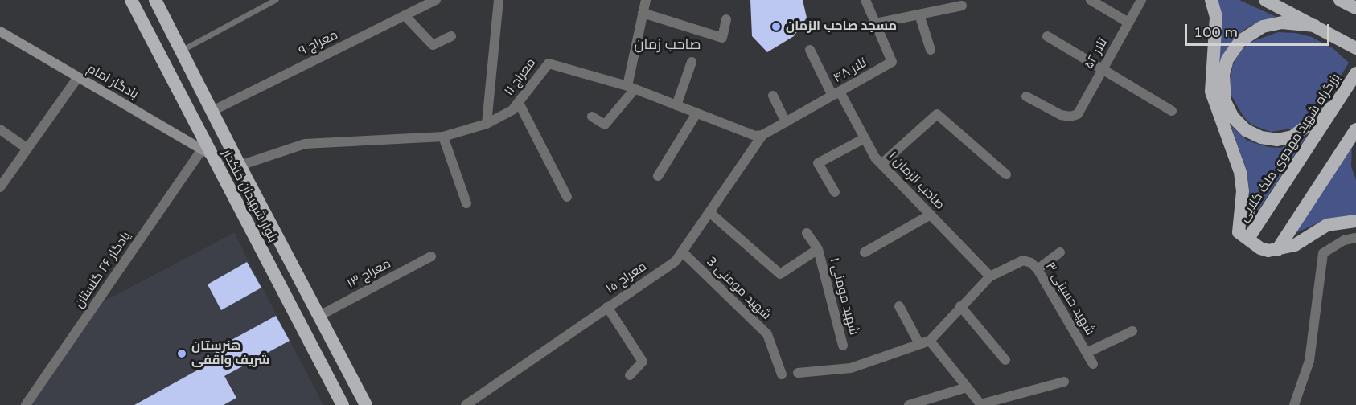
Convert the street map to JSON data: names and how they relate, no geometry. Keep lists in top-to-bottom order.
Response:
{
  "streets": {
    "highway": ["بزرگراه شهید مهدوی ملک کلایی", "بلوار شهیدان خنکدار"],
    "main road": ["یادگار امام"],
    "street": [
      "معراج ۹",
      "تلار ۵۲",
      "تلار ۴۸",
      "معراج ۱۱",
      "صاحب الزمان ۱",
      "یادگار ۲۶ گلستان",
      "معراج ۱۳",
      "معراج ۱۵",
      "شهید مومنی 3",
      "شهید مومنی ۱",
      "شهید حسینی ۳"
    ]
  },
  "crossings": [
    ["معراج ۹", "بلوار شهیدان خنکدار"],
    ["تلار ۴۸", "معراج ۱۱"],
    ["تلار ۴۸", "صاحب الزمان ۱"],
    ["تلار ۴۸", "معراج ۱۵"],
    ["معراج ۱۱", "بلوار شهیدان خنکدار"],
    ["معراج ۱۱", "معراج ۱۵"],
    ["یادگار امام", "بلوار شهیدان خنکدار"],
    ["یادگار امام", "یادگار ۲۶ گلستان"],
    ["صاحب الزمان ۱", "شهید حسینی ۳"],
    ["بلوار شهیدان خنکدار", "یادگار ۲۶ گلستان"],
    ["بلوار شهیدان خنکدار", "معراج ۱۳"],
    ["معراج ۱۵", "شهید مومنی 3"],
    ["معراج ۱۵", "شهید مومنی ۱"]
  ],
  "districts": ["صاحب زمان"],
  "places": ["مسجد صاحب الزمان", "هنرستان شریف واقفی"],
  "scale_bar": "100 m"
}
